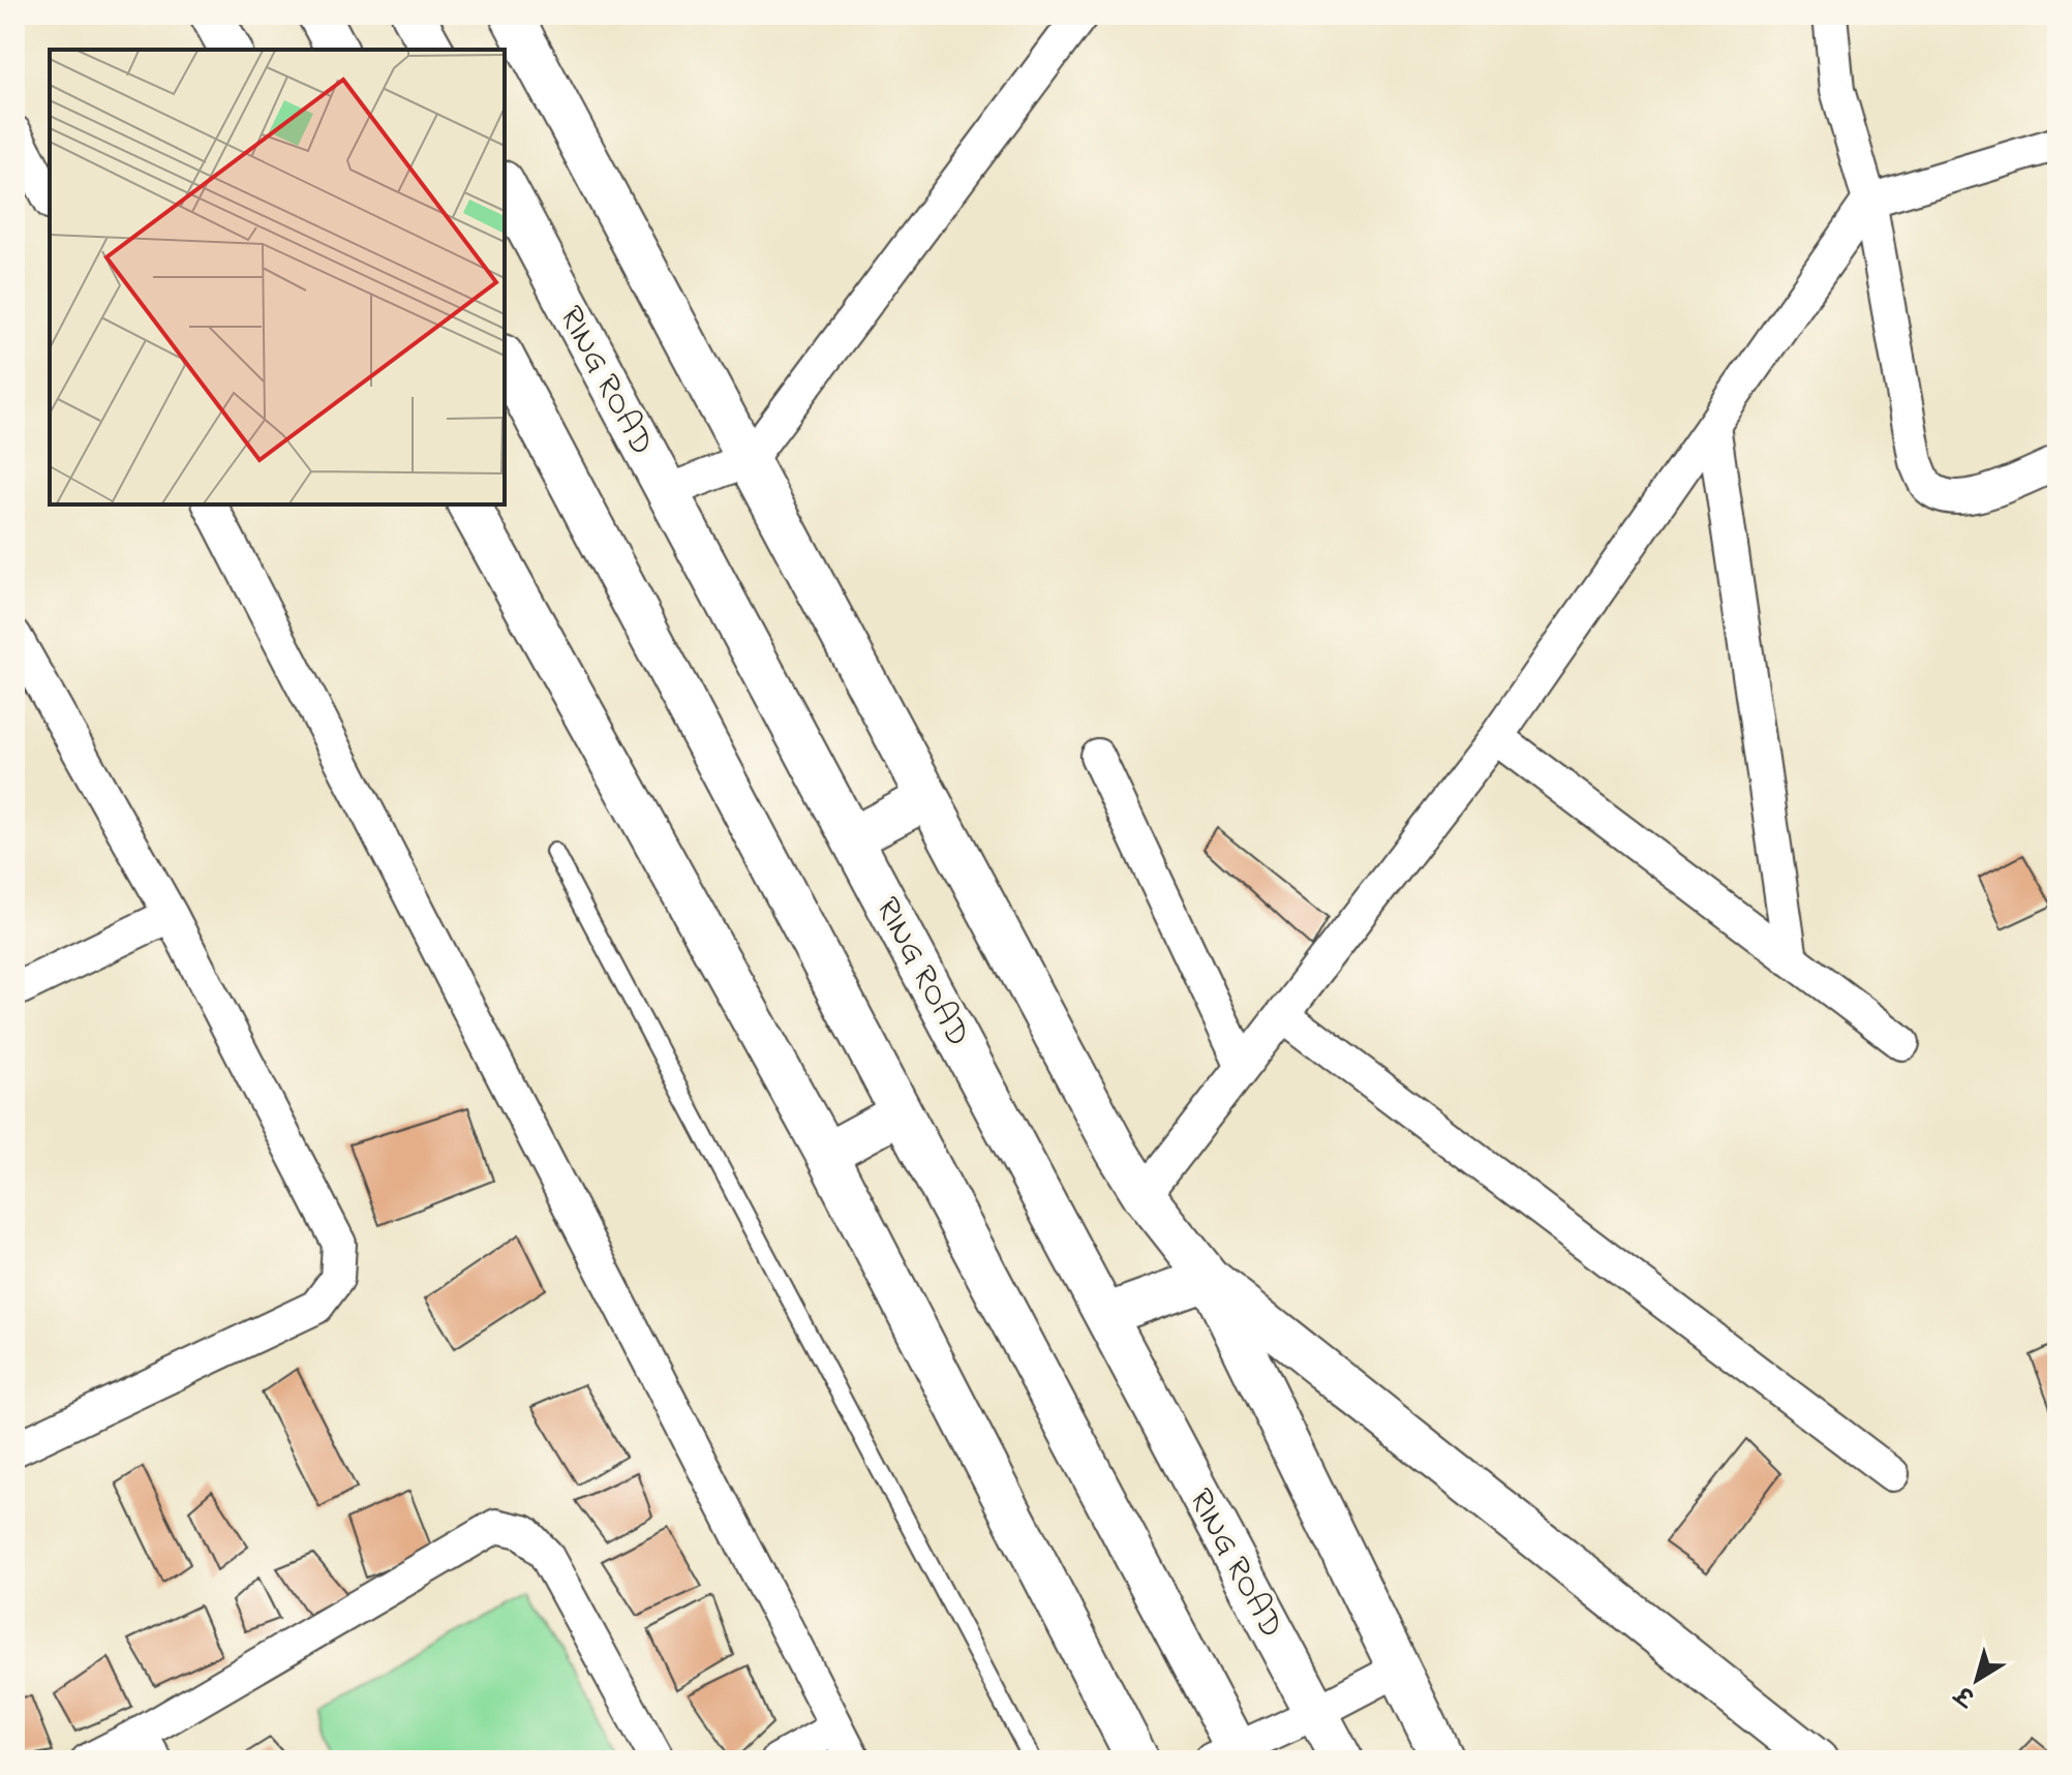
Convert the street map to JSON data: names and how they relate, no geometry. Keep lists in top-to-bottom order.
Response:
{
  "streets": {
    "street": ["RING ROAD"]
  },
  "north": "bottom left"
}
